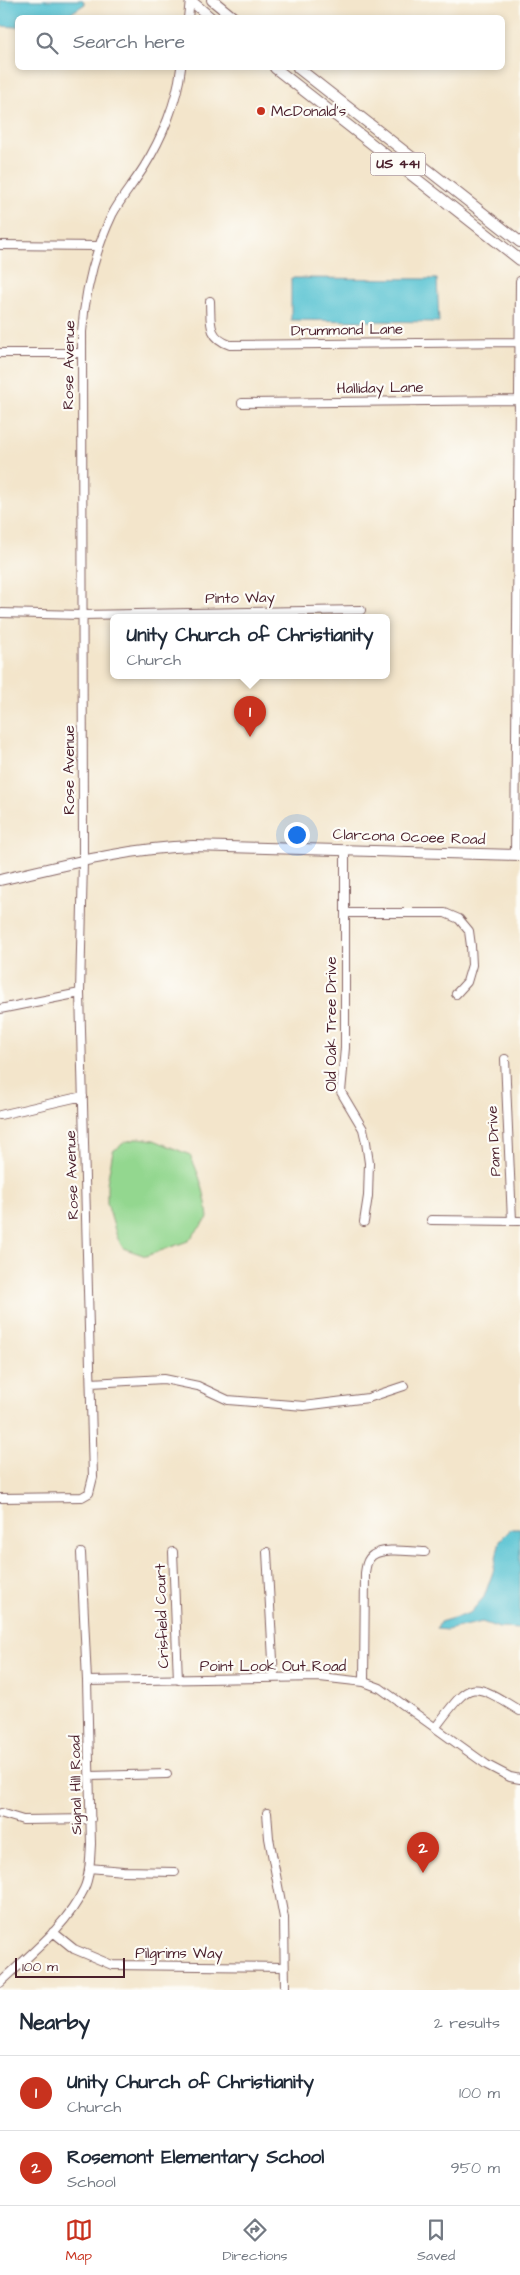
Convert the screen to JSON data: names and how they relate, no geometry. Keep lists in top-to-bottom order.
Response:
{
  "streets": {
    "main road": ["US 441", "Clarcona Ocoee Road"],
    "street": [
      "Drummond Lane",
      "Rose Avenue",
      "Halliday Lane",
      "Pinto Way",
      "Old Oak Tree Drive",
      "Pam Drive",
      "Crisfield Court",
      "Point Look Out Road",
      "Signal Hill Road",
      "Pilgrims Way"
    ]
  },
  "crossings": [
    ["Rose Avenue", "Pinto Way"],
    ["Rose Avenue", "Clarcona Ocoee Road"],
    ["Clarcona Ocoee Road", "Old Oak Tree Drive"],
    ["Crisfield Court", "Point Look Out Road"],
    ["Point Look Out Road", "Signal Hill Road"],
    ["Signal Hill Road", "Pilgrims Way"]
  ],
  "places": ["McDonald's"],
  "scale_bar": "100 m",
  "page": {
    "search": "Search here",
    "popup": ["Unity Church of Christianity", "Church"],
    "pins": ["1", "2"],
    "scale": "100 m",
    "heading": ["Nearby", "2 results"],
    "list": [
      {
        "mark": "1",
        "name": "Unity Church of Christianity",
        "note": "Church",
        "value": "100 m"
      },
      {
        "mark": "2",
        "name": "Rosemont Elementary School",
        "note": "School",
        "value": "950 m"
      }
    ],
    "nav": ["Map", "Directions", "Saved"]
  }
}
